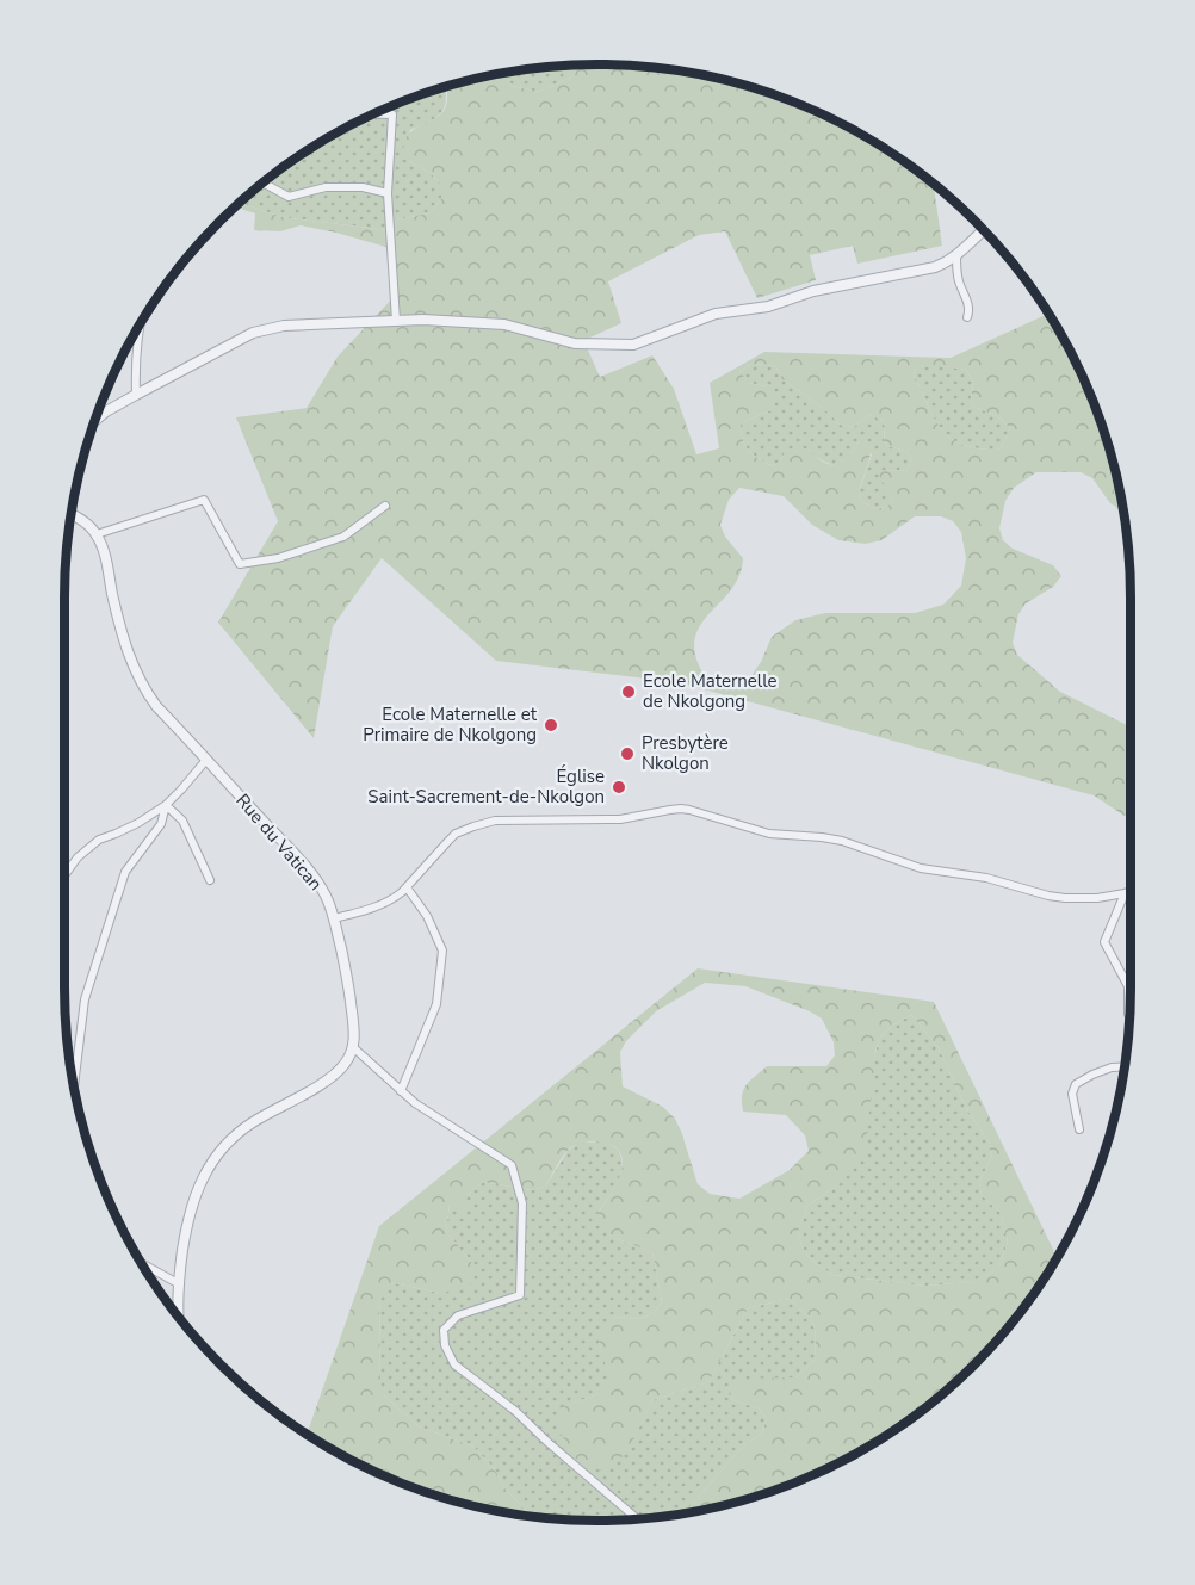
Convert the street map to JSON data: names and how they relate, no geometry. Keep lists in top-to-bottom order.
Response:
{
  "streets": {
    "street": ["Rue du Vatican"]
  },
  "places": [
    "Ecole Maternelle de Nkolgong",
    "Ecole Maternelle et Primaire de Nkolgong",
    "Presbytère Nkolgon",
    "Église Saint-Sacrement-de-Nkolgon"
  ]
}
